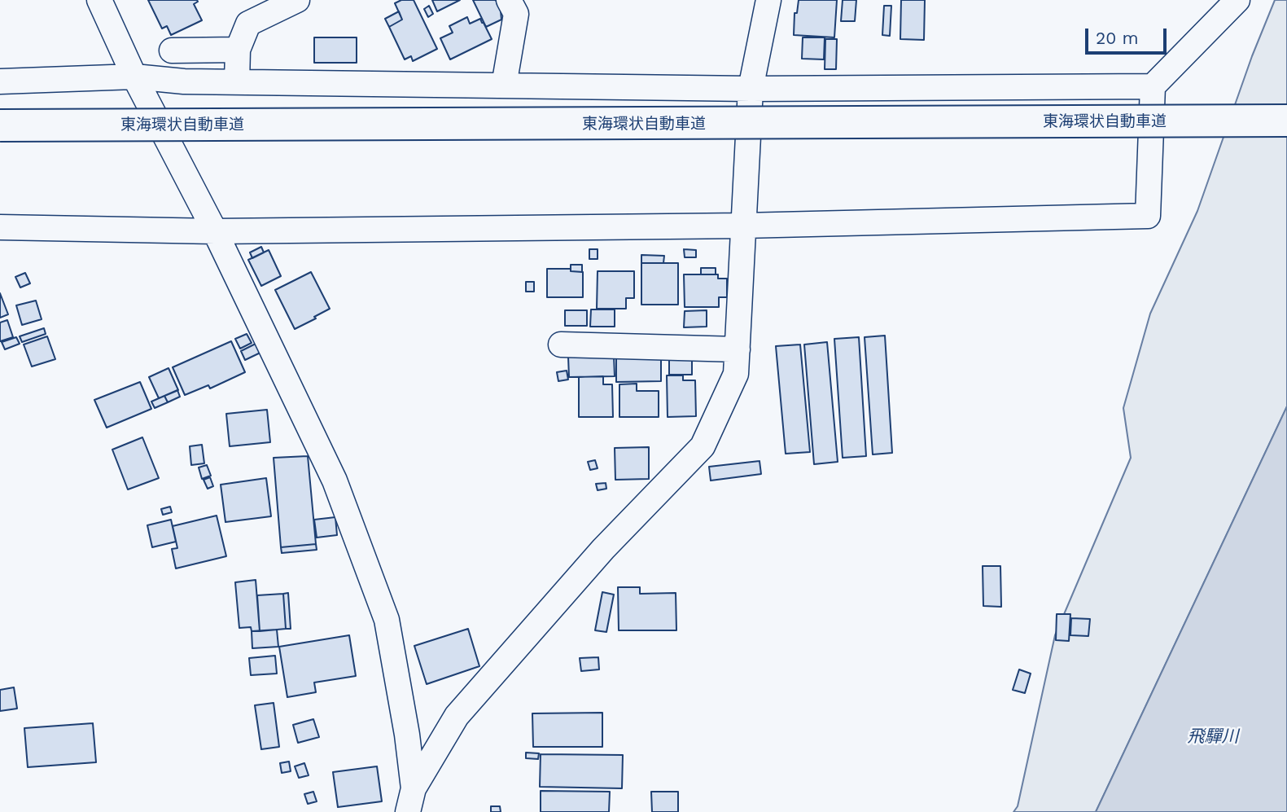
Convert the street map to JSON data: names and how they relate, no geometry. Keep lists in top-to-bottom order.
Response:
{
  "streets": {
    "highway": ["東海環状自動車道"]
  },
  "water": ["飛驒川"],
  "scale_bar": "20 m"
}
